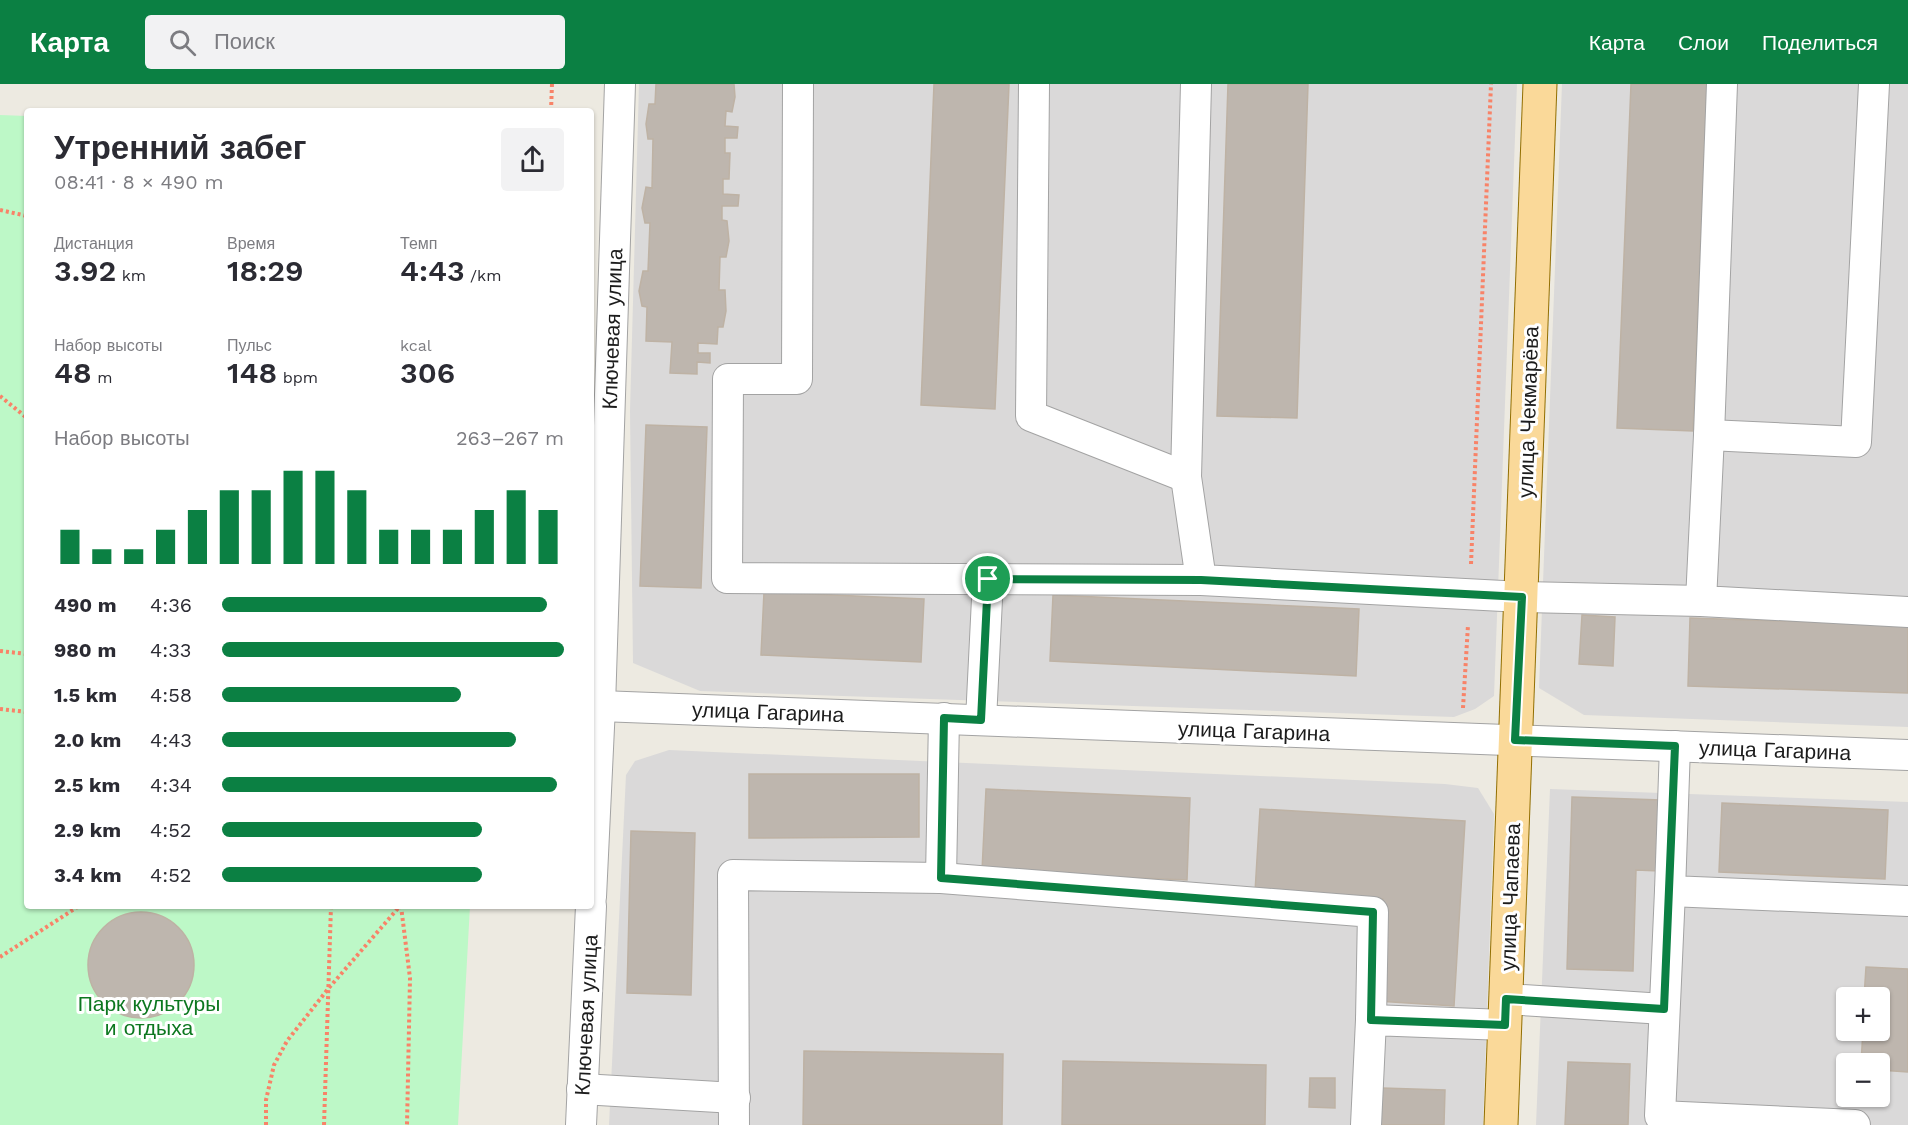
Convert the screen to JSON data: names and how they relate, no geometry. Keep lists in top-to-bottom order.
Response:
{
  "streets": {
    "main road": ["улица Чекмарёва", "улица Чапаева"],
    "street": ["Ключевая улица", "улица Гагарина"]
  },
  "crossings": [
    ["Ключевая улица", "улица Гагарина"],
    ["улица Чекмарёва", "улица Гагарина"],
    ["улица Чекмарёва", "улица Чапаева"],
    ["улица Гагарина", "улица Чапаева"]
  ],
  "parks": ["Парк культуры и отдыха"],
  "page": {
    "header": "Карта",
    "search": "Поиск",
    "nav": ["Карта", "Слои", "Поделиться"],
    "heading": ["Утренний забег", "08:41 · 8 × 490 m"],
    "stats": [
      ["Дистанция", "3.92 km"],
      ["Время", "18:29"],
      ["Темп", "4:43 /km"],
      ["Набор высоты", "48 m"],
      ["Пульс", "148 bpm"],
      ["kcal", "306"]
    ],
    "chart": ["Набор высоты", "263–267 m"],
    "list": [
      {
        "name": "490 m",
        "note": "4:36"
      },
      {
        "name": "980 m",
        "note": "4:33"
      },
      {
        "name": "1.5 km",
        "note": "4:58"
      },
      {
        "name": "2.0 km",
        "note": "4:43"
      },
      {
        "name": "2.5 km",
        "note": "4:34"
      },
      {
        "name": "2.9 km",
        "note": "4:52"
      },
      {
        "name": "3.4 km",
        "note": "4:52"
      }
    ],
    "map_buttons": ["+", "−"]
  }
}
